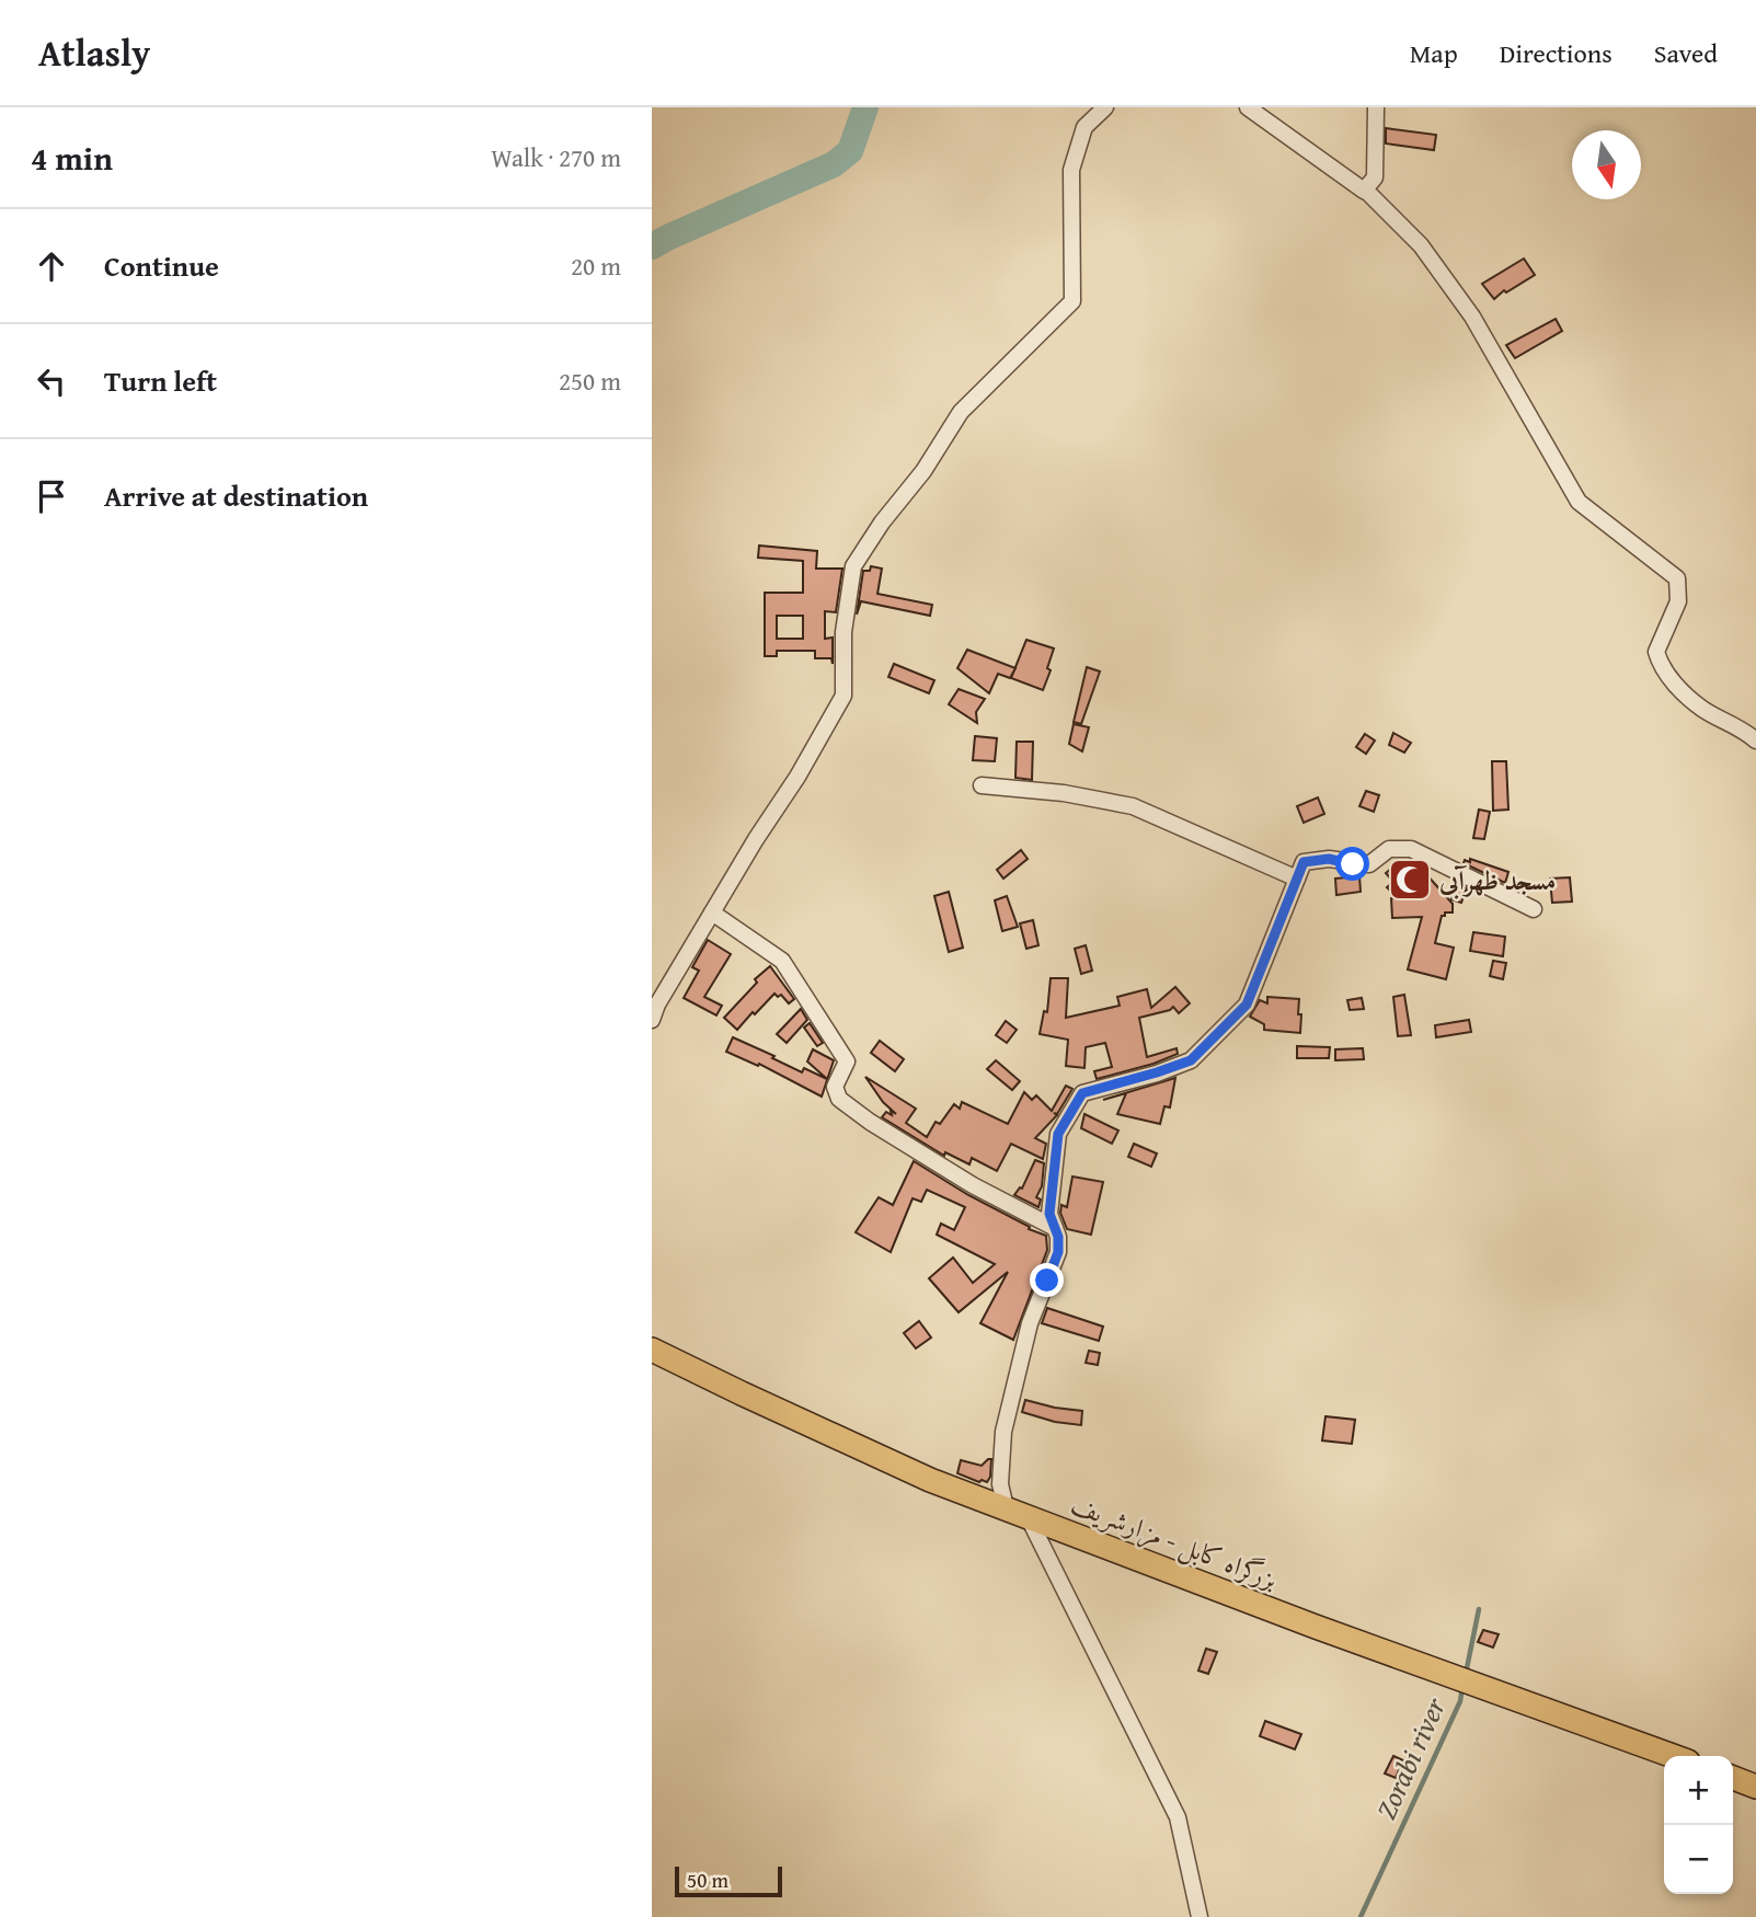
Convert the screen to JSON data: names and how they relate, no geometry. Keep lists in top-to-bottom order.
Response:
{
  "streets": {
    "highway": ["بزرگراه کابل - مزارشریف"]
  },
  "water": ["Zorabi river"],
  "places": {
    "mosque": ["مسجد ظهرآبی"]
  },
  "scale_bar": "50 m",
  "north": "bottom",
  "page": {
    "header": "Atlasly",
    "nav": ["Map", "Directions", "Saved"],
    "heading": ["4 min", "Walk · 270 m"],
    "list": [
      ["Continue", "20 m"],
      ["Turn left", "250 m"],
      "Arrive at destination"
    ],
    "map_buttons": ["+", "−"],
    "scale": "50 m"
  }
}
